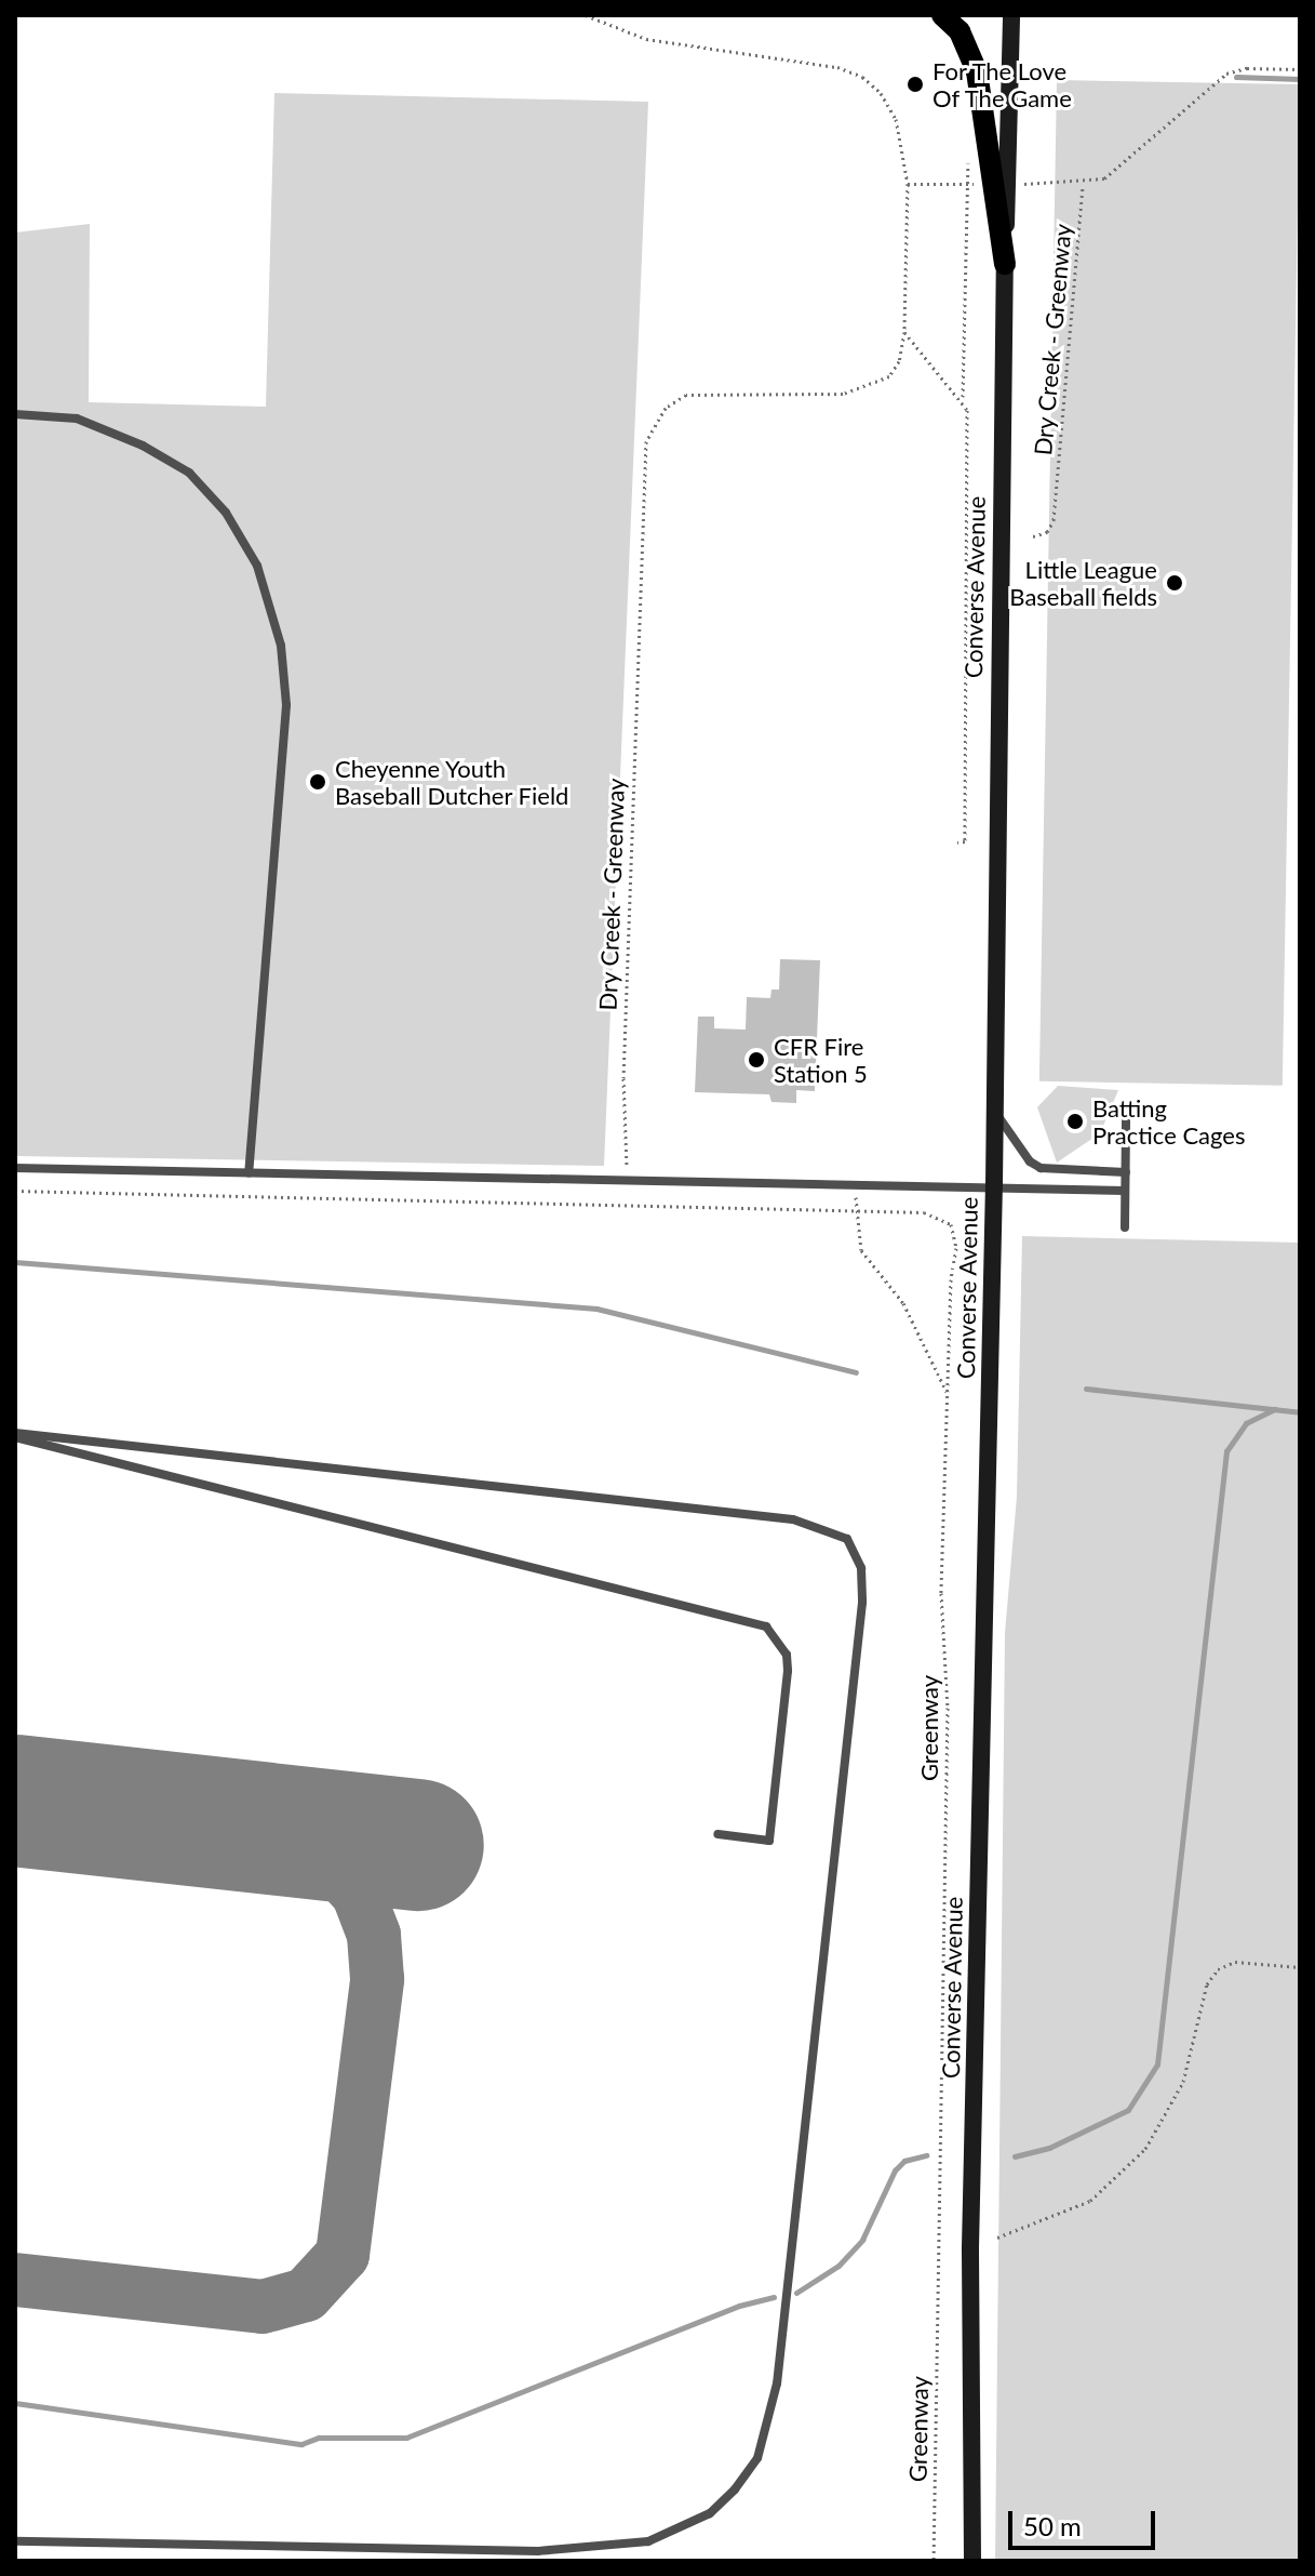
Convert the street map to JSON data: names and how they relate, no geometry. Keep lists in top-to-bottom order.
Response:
{
  "streets": {
    "main road": ["Converse Avenue"],
    "path": ["Dry Creek - Greenway", "Greenway"]
  },
  "crossings": [
    ["Dry Creek - Greenway", "Greenway"]
  ],
  "places": [
    "For The Love Of The Game",
    "Little League Baseball fields",
    "Cheyenne Youth Baseball Dutcher Field",
    "CFR Fire Station 5",
    "Batting Practice Cages"
  ],
  "scale_bar": "50 m"
}
